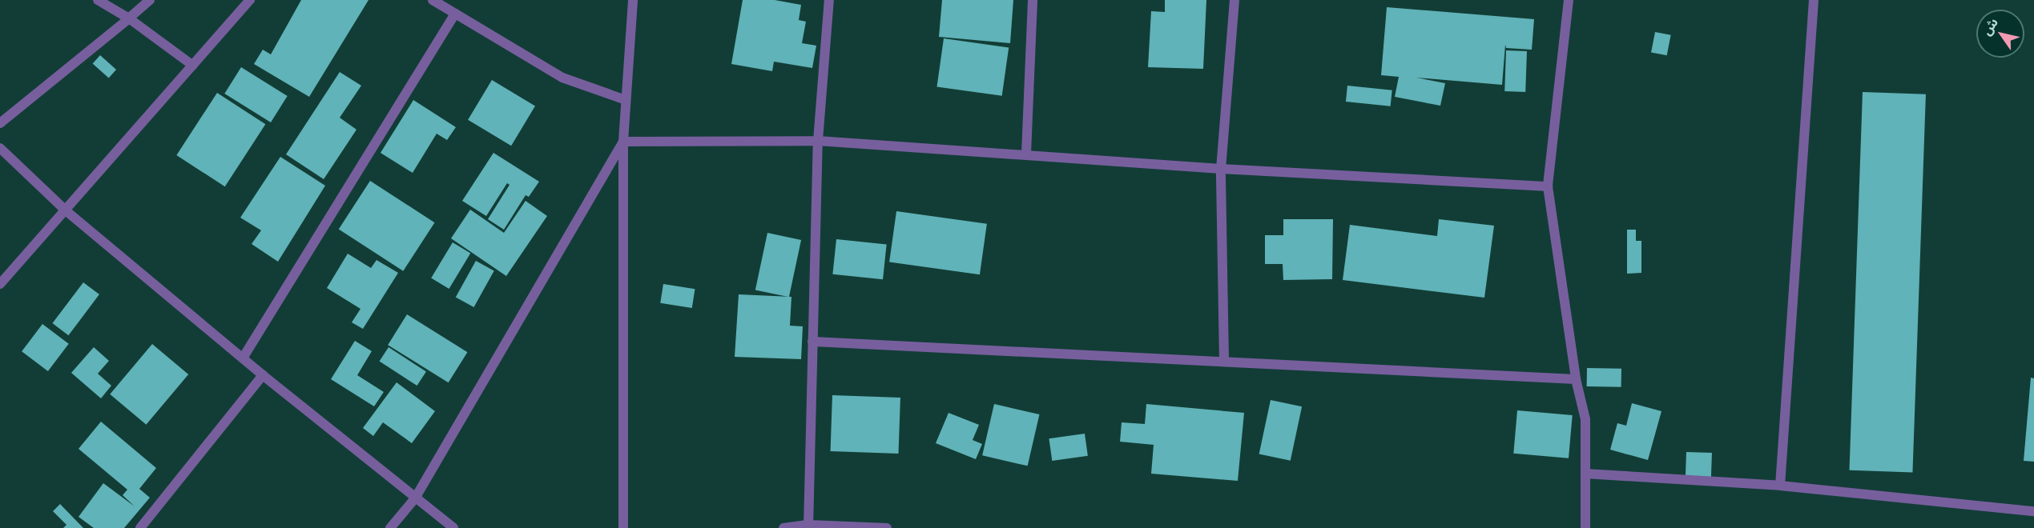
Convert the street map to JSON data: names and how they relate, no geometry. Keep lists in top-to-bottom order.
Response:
{
  "north": "top left"
}
